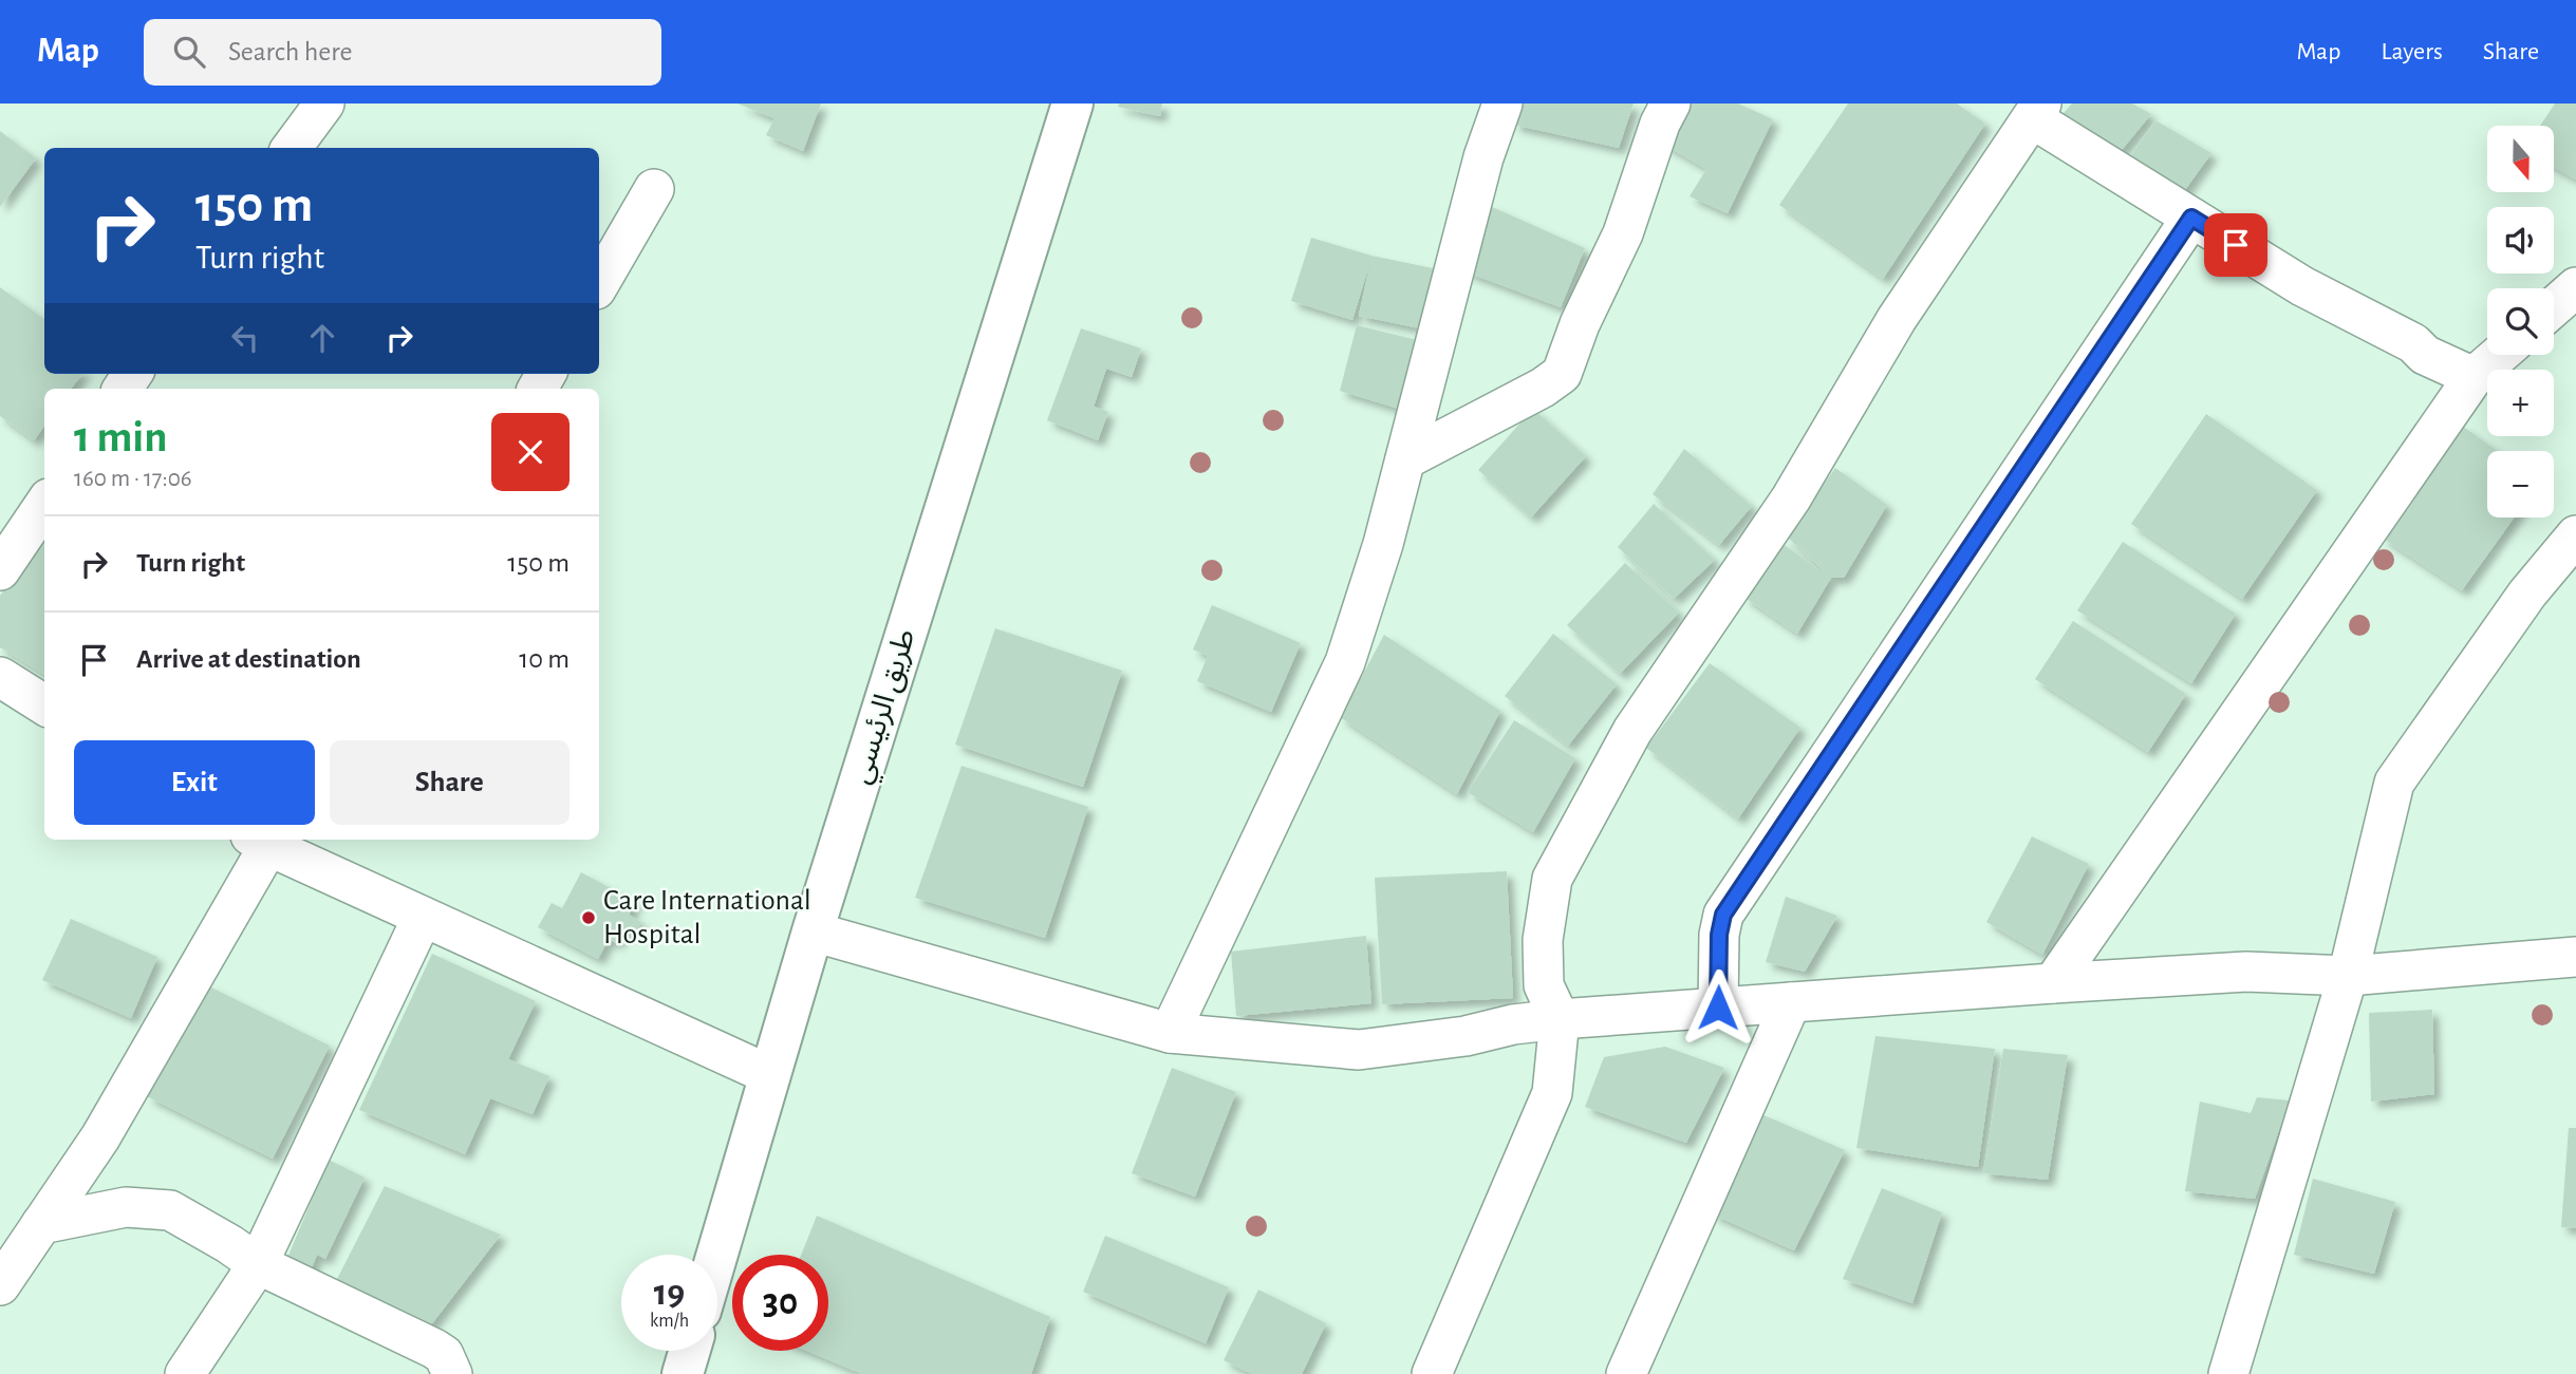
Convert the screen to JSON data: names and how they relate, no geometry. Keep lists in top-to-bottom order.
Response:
{
  "streets": {
    "main road": ["طريق الرئيسي"]
  },
  "places": ["Care International Hospital"],
  "north": "bottom",
  "page": {
    "header": "Map",
    "search": "Search here",
    "nav": ["Map", "Layers", "Share"],
    "map_buttons": ["+", "−"],
    "turn": ["150 m", "Turn right"],
    "heading": ["1 min", "160 m · 17:06"],
    "list": [
      {
        "name": "Turn right",
        "value": "150 m"
      },
      {
        "name": "Arrive at destination",
        "value": "10 m"
      }
    ],
    "buttons": ["Exit", "Share"],
    "speed": "19 km/h",
    "limit": "30"
  }
}
